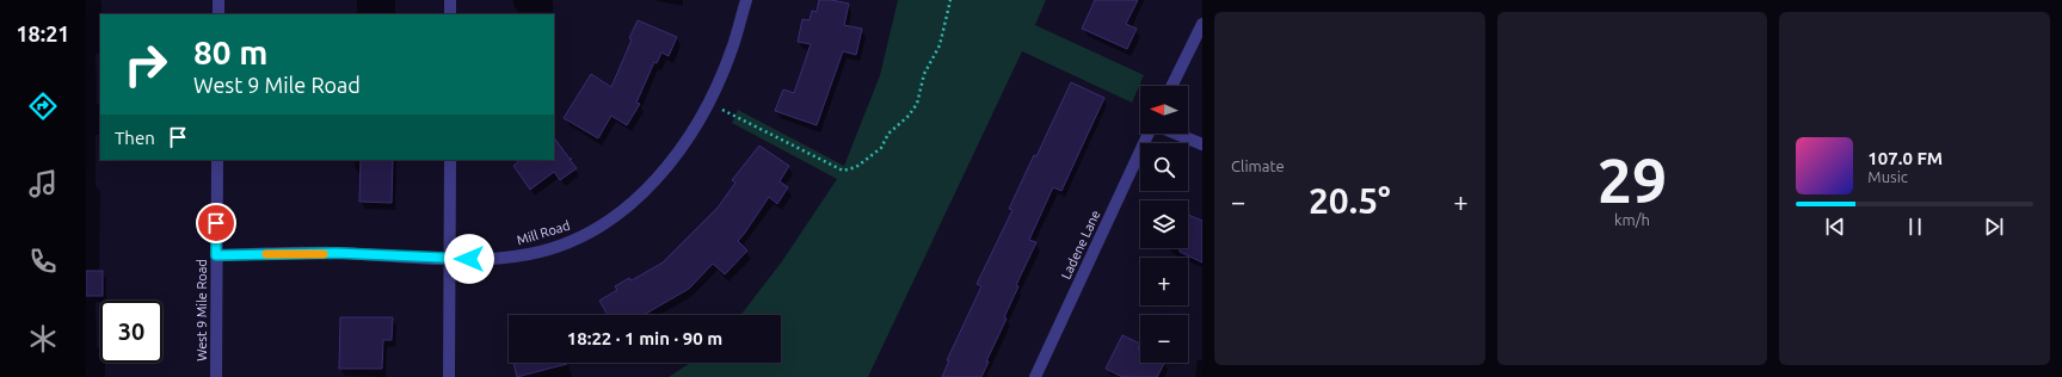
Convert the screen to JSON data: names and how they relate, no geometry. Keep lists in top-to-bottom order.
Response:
{
  "streets": {
    "street": ["Mill Road", "Ladene Lane", "West 9 Mile Road"]
  },
  "crossings": [
    ["Mill Road", "West 9 Mile Road"]
  ],
  "north": "left",
  "page": {
    "tabs": "18:21",
    "tile": [
      "Climate",
      ["29", "km/h"]
    ],
    "turn": ["80 m", "West 9 Mile Road"],
    "map_buttons": ["+", "−"],
    "then": "Then",
    "song": ["107.0 FM", "Music"],
    "heat": ["−", "20.5°", "+"],
    "limit": "30",
    "trip": "18:22 · 1 min · 90 m"
  }
}
